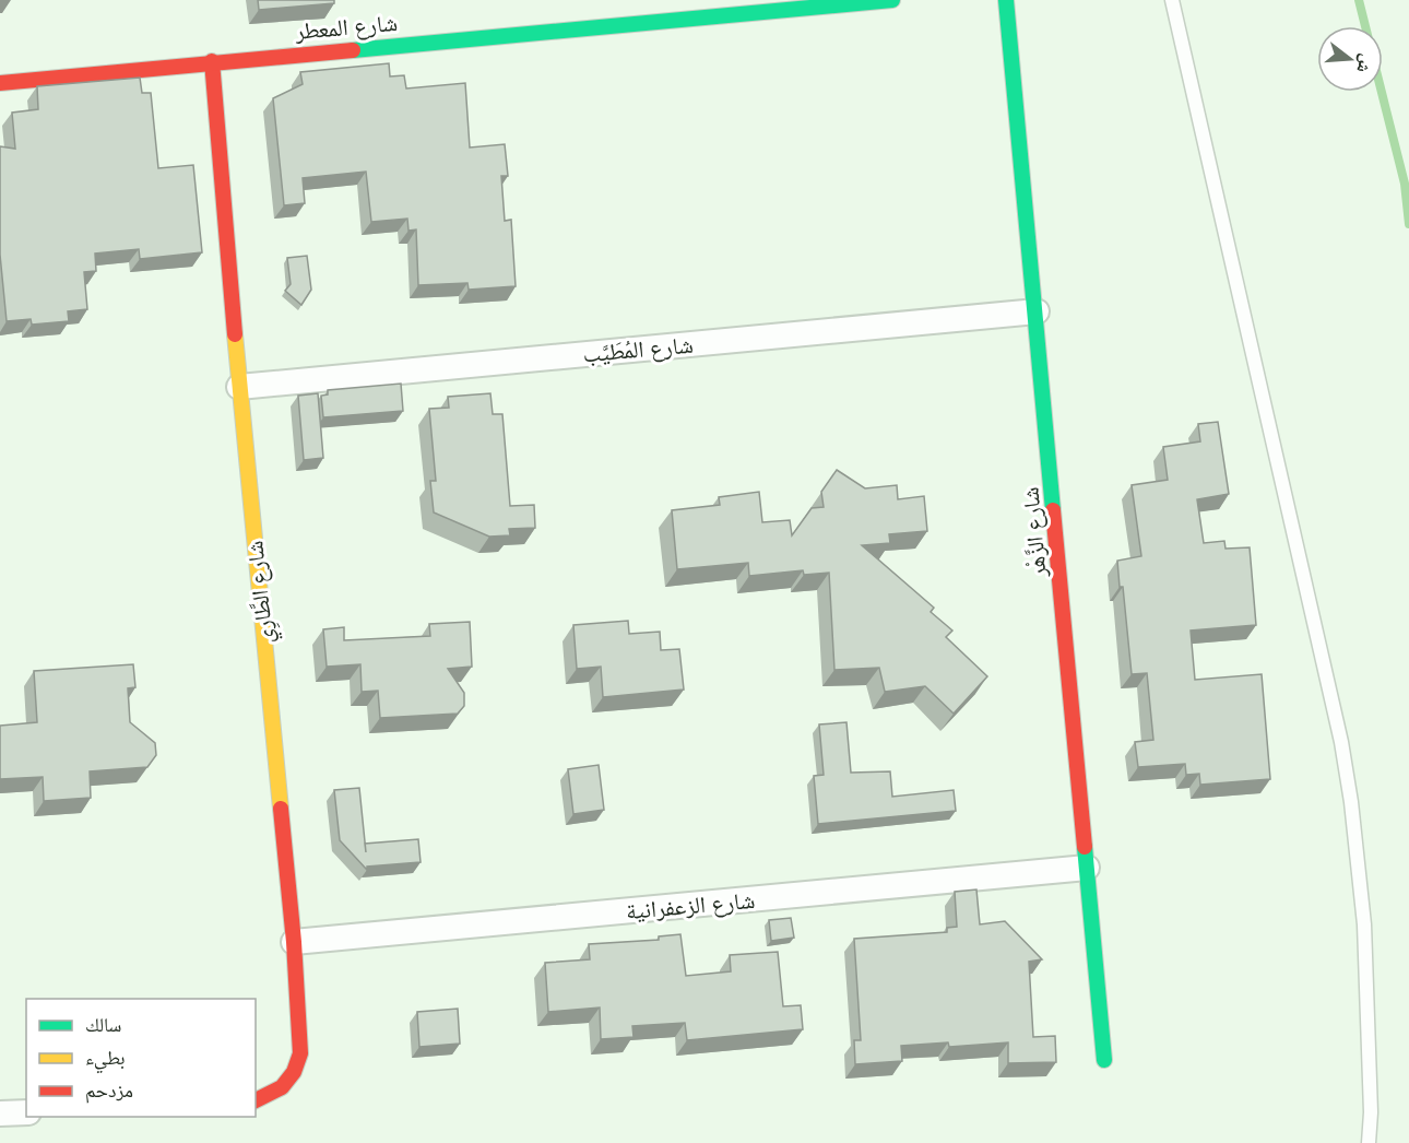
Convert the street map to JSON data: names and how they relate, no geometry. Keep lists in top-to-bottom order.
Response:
{
  "streets": {
    "street": [
      "شارع المعطر",
      "شارع المُطَيَّب",
      "شارع الزَّهْر",
      "شارع الطَّارِي",
      "شارع الزعفرانية"
    ]
  },
  "crossings": [
    ["شارع المعطر", "شارع الطَّارِي"],
    ["شارع المُطَيَّب", "شارع الزَّهْر"],
    ["شارع المُطَيَّب", "شارع الطَّارِي"],
    ["شارع الزَّهْر", "شارع الزعفرانية"],
    ["شارع الطَّارِي", "شارع الزعفرانية"]
  ],
  "legend": ["سالك", "بطيء", "مزدحم"],
  "north": "right"
}
